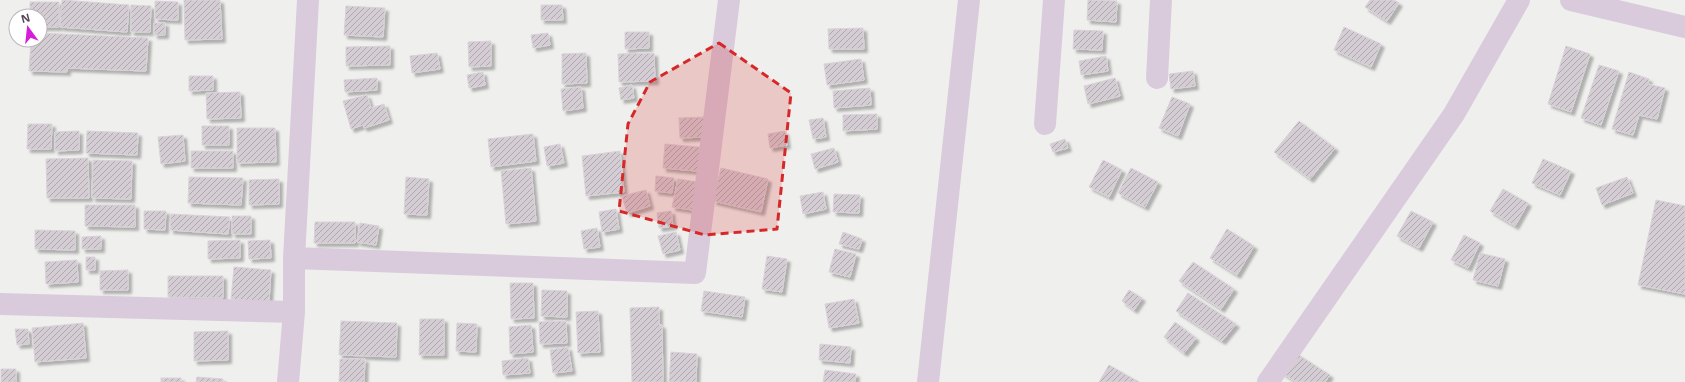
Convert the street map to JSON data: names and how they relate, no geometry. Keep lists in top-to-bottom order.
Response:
{
  "north": "top"
}
